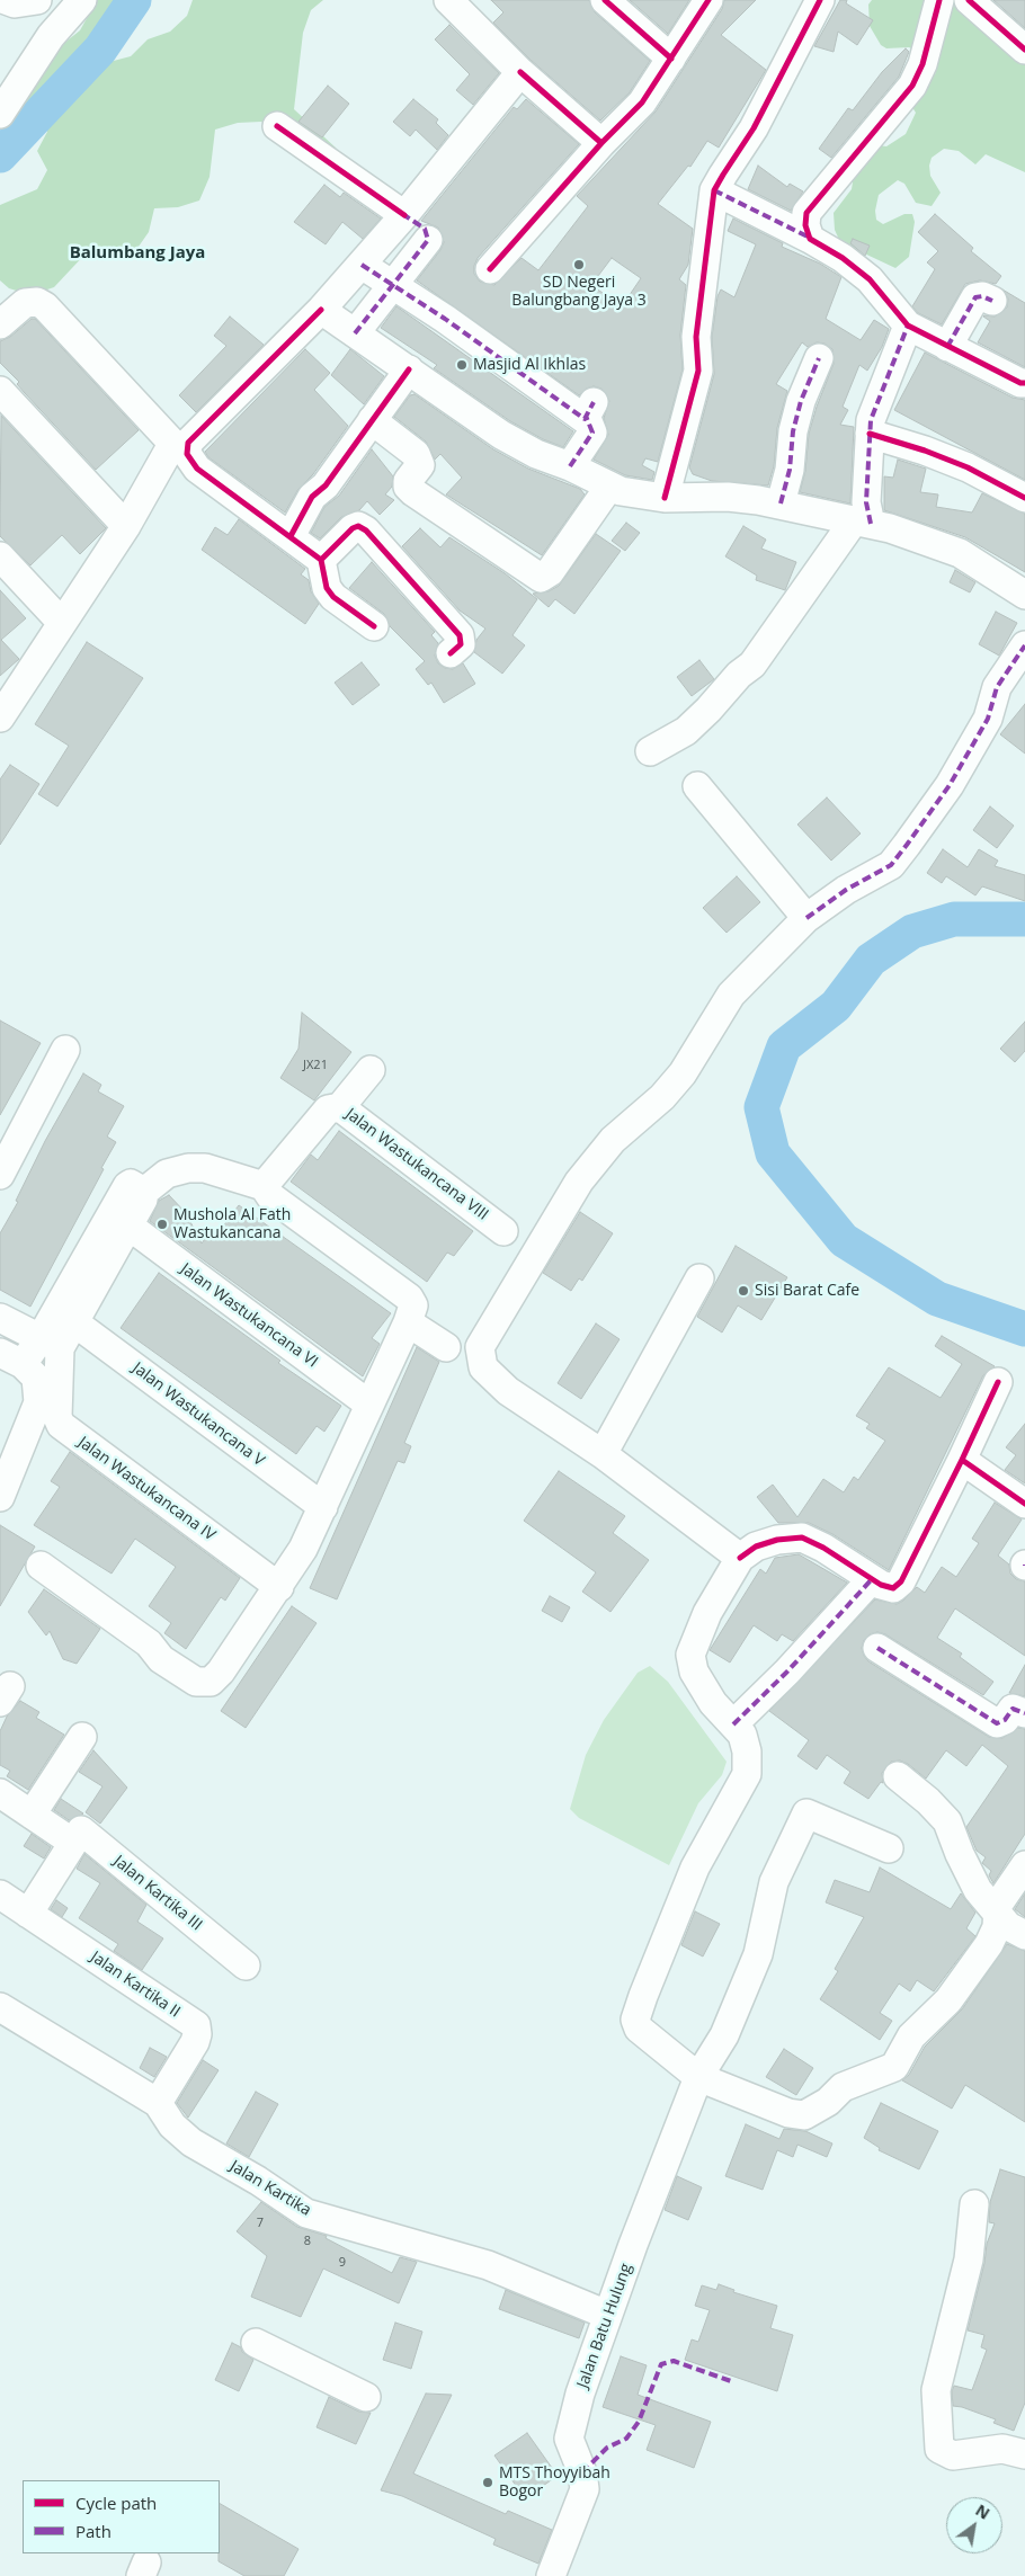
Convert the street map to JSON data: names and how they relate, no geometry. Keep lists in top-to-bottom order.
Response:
{
  "streets": {
    "street": [
      "Jalan Wastukancana VIII",
      "Jalan Wastukancana VI",
      "Jalan Wastukancana V",
      "Jalan Wastukancana IV",
      "Jalan Kartika III",
      "Jalan Kartika II",
      "Jalan Kartika",
      "Jalan Batu Hulung"
    ]
  },
  "crossings": [
    ["Jalan Kartika II", "Jalan Kartika"],
    ["Jalan Kartika", "Jalan Batu Hulung"]
  ],
  "districts": ["Balumbang Jaya"],
  "places": [
    "SD Negeri Balungbang Jaya 3",
    "Masjid Al Ikhlas",
    "Mushola Al Fath Wastukancana",
    "Sisi Barat Cafe",
    "MTS Thoyyibah Bogor"
  ],
  "house_numbers": [
    "JX21",
    "7",
    "8",
    "9"
  ],
  "legend": ["Cycle path", "Path"],
  "north": "top right"
}
